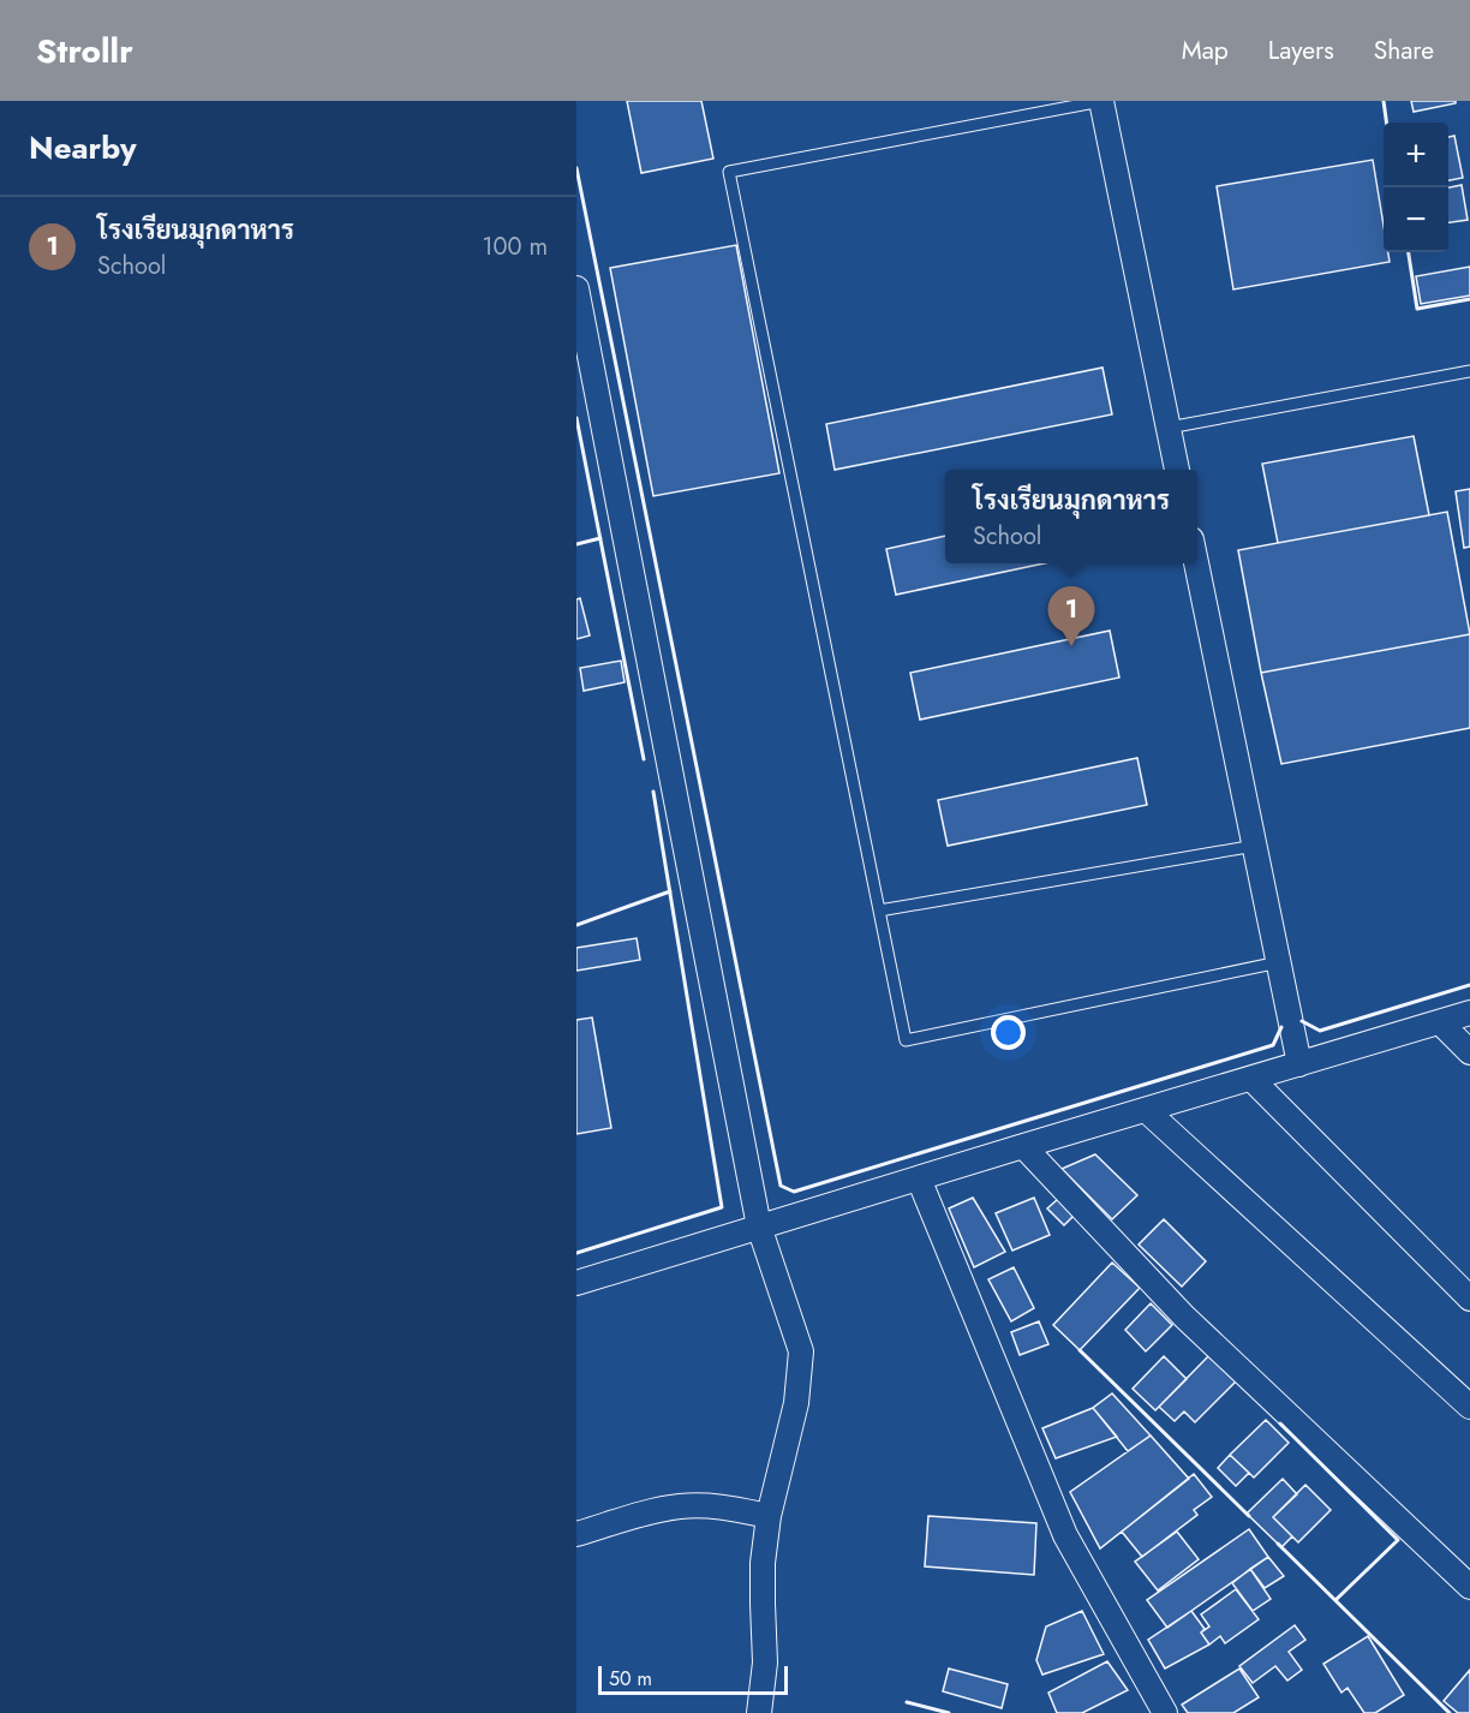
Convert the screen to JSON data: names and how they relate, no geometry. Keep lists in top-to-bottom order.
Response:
{
  "scale_bar": "50 m",
  "page": {
    "header": "Strollr",
    "nav": ["Map", "Layers", "Share"],
    "heading": "Nearby",
    "map_buttons": ["+", "−"],
    "list": [
      {
        "mark": "1",
        "name": "โรงเรียนมุกดาหาร",
        "note": "School",
        "value": "100 m"
      }
    ],
    "popup": ["โรงเรียนมุกดาหาร", "School"],
    "pins": "1",
    "scale": "50 m"
  }
}
